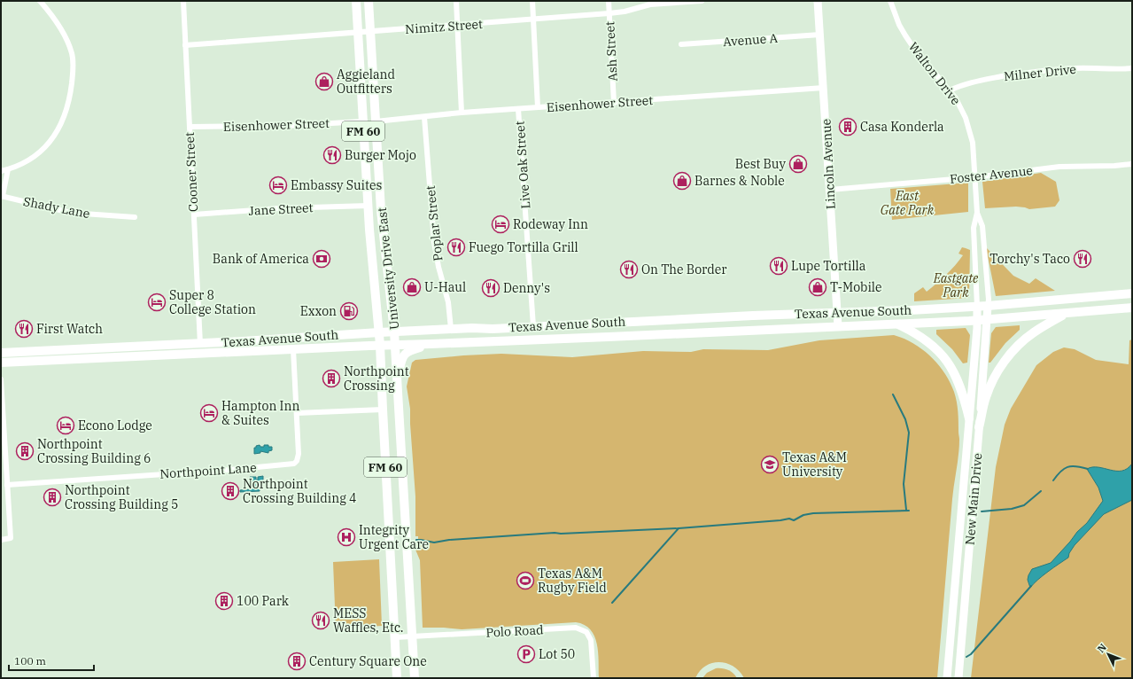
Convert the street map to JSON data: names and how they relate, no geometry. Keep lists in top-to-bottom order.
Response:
{
  "streets": {
    "main road": ["FM 60", "University Drive East", "Texas Avenue South"],
    "street": [
      "Nimitz Street",
      "Avenue A",
      "Ash Street",
      "Milner Drive",
      "Walton Drive",
      "Eisenhower Street",
      "Lincoln Avenue",
      "Live Oak Street",
      "Cooner Street",
      "Foster Avenue",
      "Shady Lane",
      "Jane Street",
      "Poplar Street",
      "Northpoint Lane",
      "New Main Drive",
      "Polo Road"
    ]
  },
  "crossings": [
    ["Nimitz Street", "Ash Street"],
    ["Nimitz Street", "Live Oak Street"],
    ["Nimitz Street", "Cooner Street"],
    ["Nimitz Street", "University Drive East"],
    ["Avenue A", "Lincoln Avenue"],
    ["Ash Street", "Eisenhower Street"],
    ["Milner Drive", "Walton Drive"],
    ["Walton Drive", "Foster Avenue"],
    ["Walton Drive", "Texas Avenue South"],
    ["Eisenhower Street", "Lincoln Avenue"],
    ["Eisenhower Street", "Live Oak Street"],
    ["Eisenhower Street", "Cooner Street"],
    ["Eisenhower Street", "Poplar Street"],
    ["Eisenhower Street", "University Drive East"],
    ["FM 60", "University Drive East"],
    ["FM 60", "Texas Avenue South"],
    ["FM 60", "Polo Road"],
    ["Lincoln Avenue", "Foster Avenue"],
    ["Lincoln Avenue", "Texas Avenue South"],
    ["Live Oak Street", "Texas Avenue South"],
    ["Cooner Street", "Jane Street"],
    ["Cooner Street", "Texas Avenue South"],
    ["Jane Street", "University Drive East"],
    ["Poplar Street", "Texas Avenue South"],
    ["University Drive East", "Texas Avenue South"],
    ["Texas Avenue South", "New Main Drive"]
  ],
  "parks": ["East Gate Park", "Eastgate Park"],
  "places": {
    "shop": [
      "Aggieland Outfitters",
      "Best Buy",
      "Barnes & Noble",
      "U-Haul",
      "T-Mobile"
    ],
    "building": [
      "Casa Konderla",
      "Northpoint Crossing",
      "Northpoint Crossing Building 6",
      "Northpoint Crossing Building 4",
      "Northpoint Crossing Building 5",
      "100 Park",
      "Century Square One"
    ],
    "restaurant": [
      "Burger Mojo",
      "Fuego Tortilla Grill",
      "Torchy's Taco",
      "Lupe Tortilla",
      "On The Border",
      "Denny's",
      "First Watch",
      "MESS Waffles, Etc."
    ],
    "hotel": [
      "Embassy Suites",
      "Rodeway Inn",
      "Super 8 College Station",
      "Hampton Inn & Suites",
      "Econo Lodge"
    ],
    "bank": ["Bank of America"],
    "fuel station": ["Exxon"],
    "school or university": ["Texas A&M University"],
    "hospital": ["Integrity Urgent Care"],
    "sports": ["Texas A&M Rugby Field"],
    "parking": ["Lot 50"]
  },
  "scale_bar": "100 m",
  "north": "top left"
}
